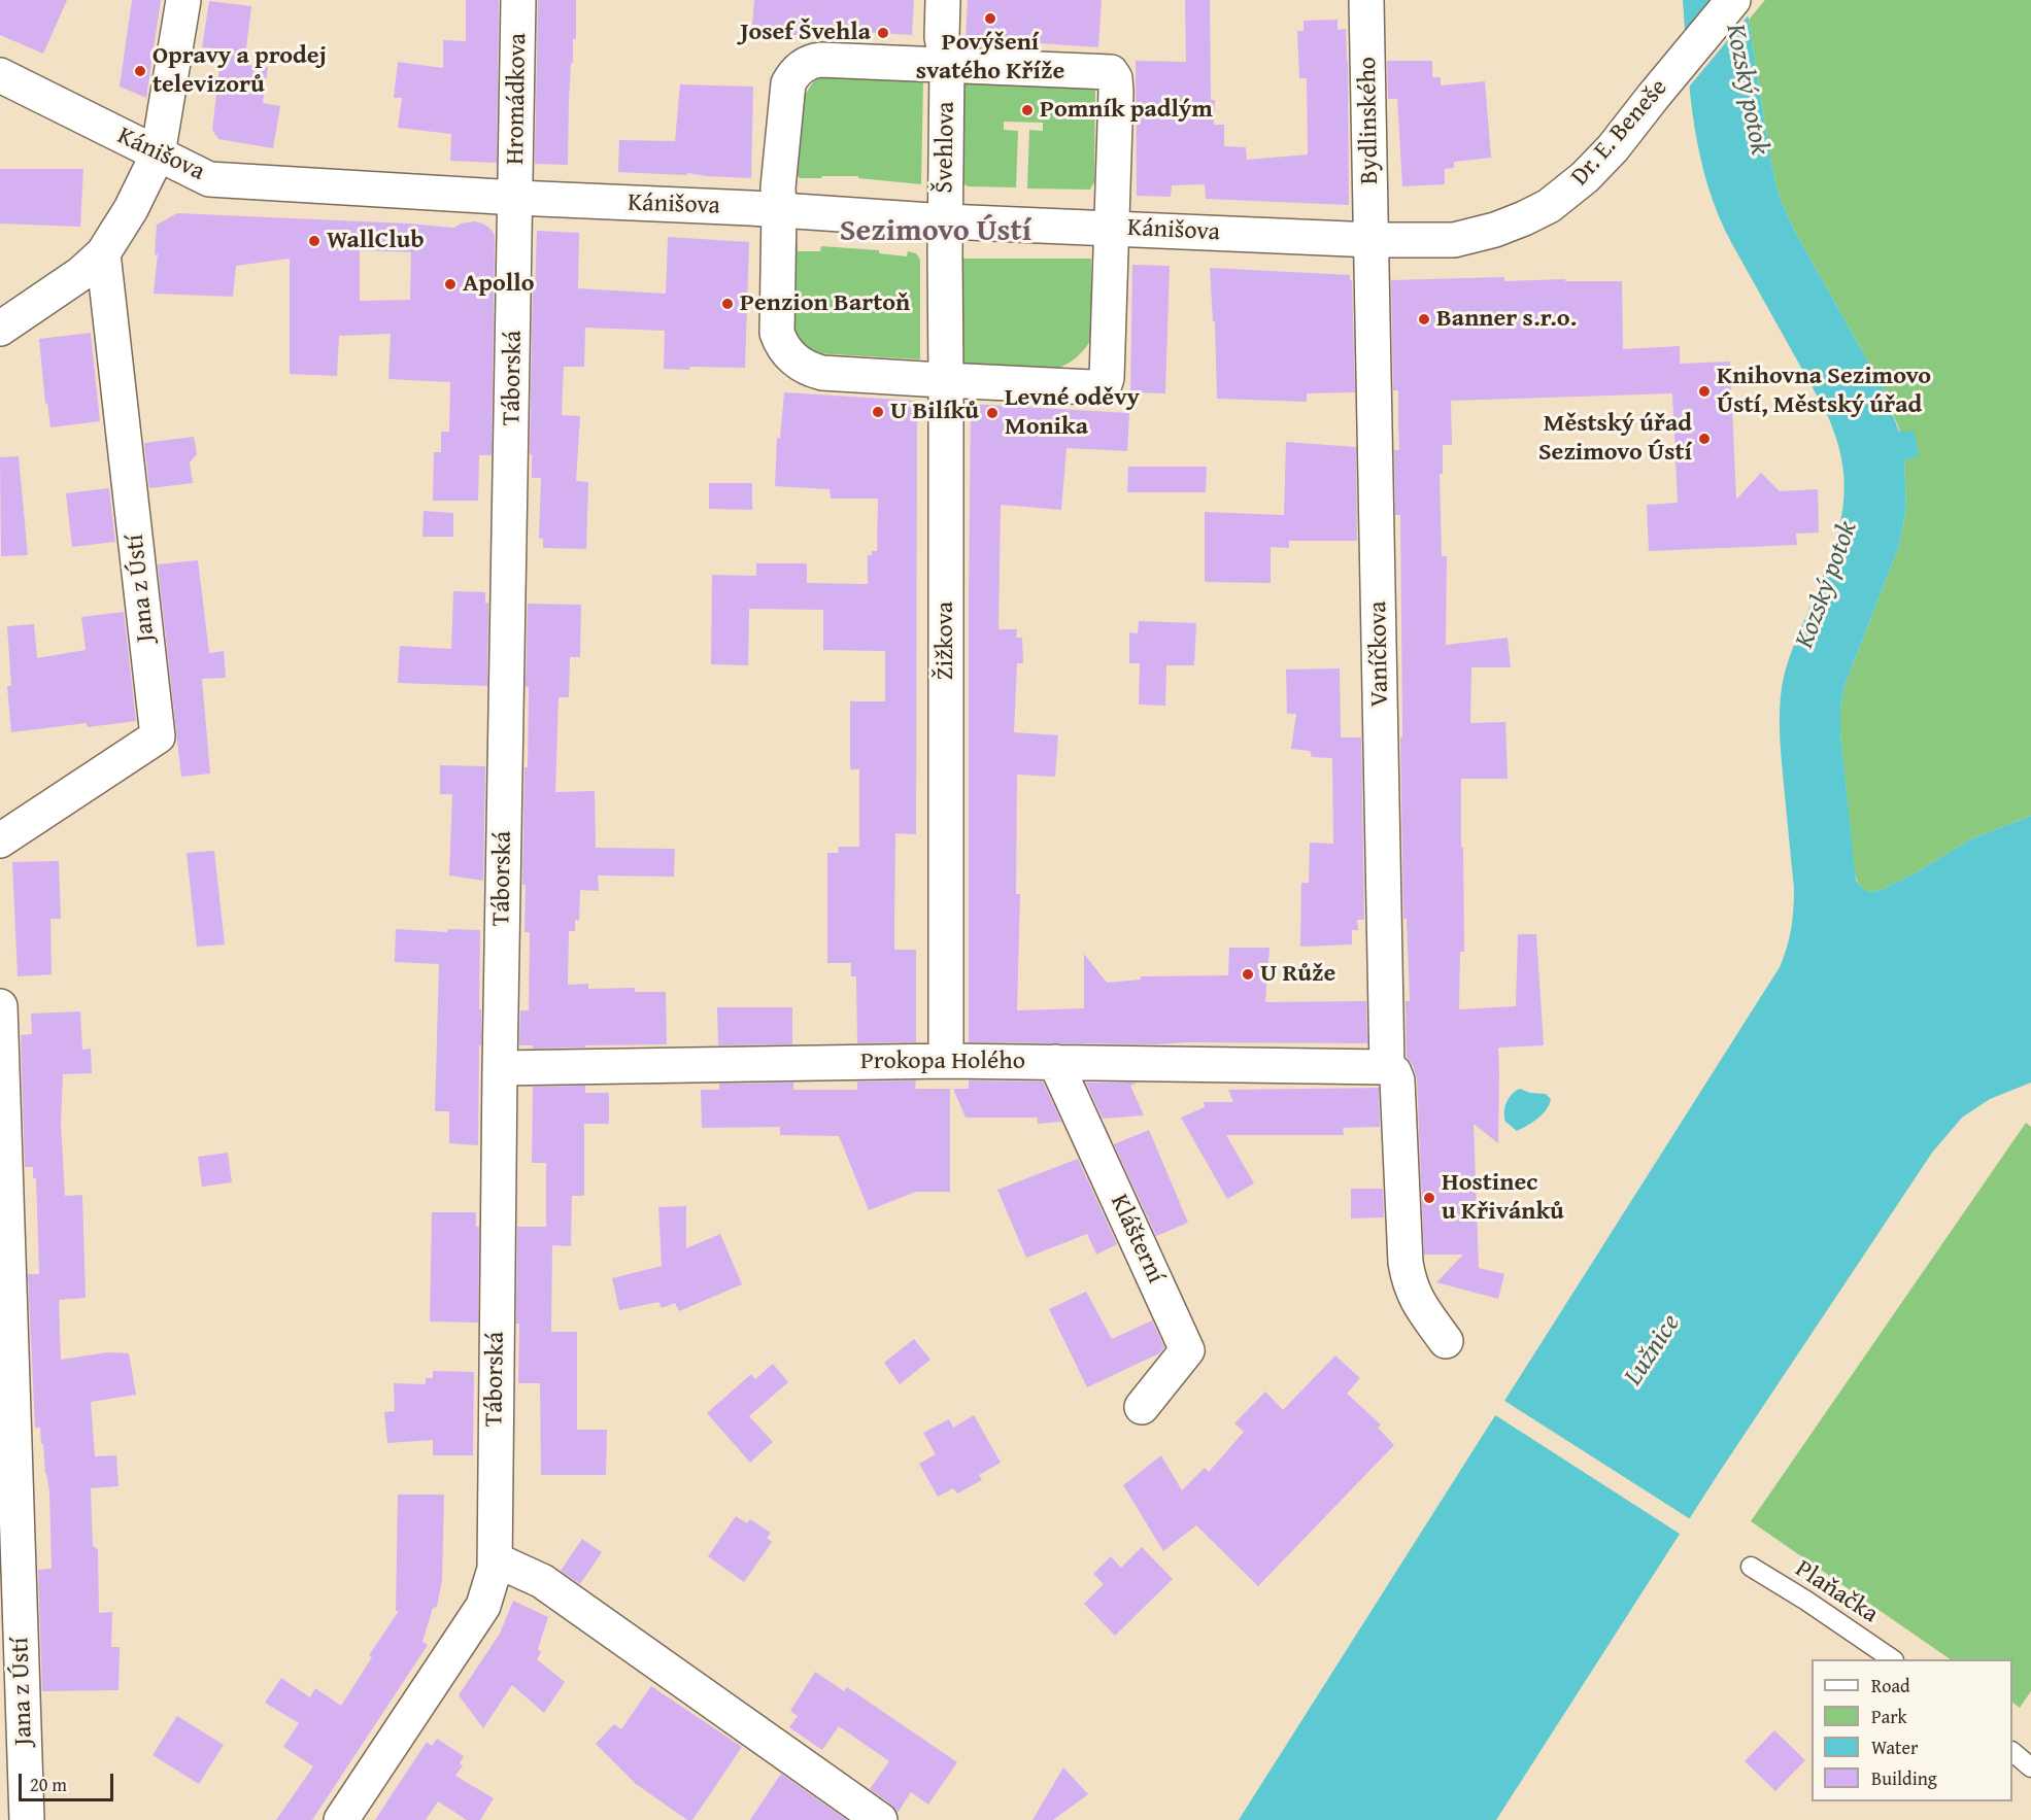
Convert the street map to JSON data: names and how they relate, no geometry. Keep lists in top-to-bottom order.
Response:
{
  "streets": {
    "street": [
      "Hromádkova",
      "Bydlinského",
      "Dr. E. Beneše",
      "Švehlova",
      "Kánišova",
      "Táborská",
      "Jana z Ústí",
      "Žižkova",
      "Vaníčkova",
      "Prokopa Holého",
      "Klášterní"
    ],
    "lane": ["Plaňačka"]
  },
  "crossings": [
    ["Hromádkova", "Kánišova"],
    ["Hromádkova", "Táborská"],
    ["Bydlinského", "Dr. E. Beneše"],
    ["Bydlinského", "Kánišova"],
    ["Bydlinského", "Vaníčkova"],
    ["Dr. E. Beneše", "Kánišova"],
    ["Dr. E. Beneše", "Vaníčkova"],
    ["Švehlova", "Kánišova"],
    ["Švehlova", "Žižkova"],
    ["Kánišova", "Táborská"],
    ["Kánišova", "Žižkova"],
    ["Kánišova", "Vaníčkova"],
    ["Táborská", "Prokopa Holého"],
    ["Žižkova", "Prokopa Holého"],
    ["Vaníčkova", "Prokopa Holého"],
    ["Prokopa Holého", "Klášterní"]
  ],
  "districts": ["Sezimovo Ústí"],
  "water": ["Kozský potok", "Lužnice"],
  "places": [
    "Povýšení svatého Kříže",
    "Josef Švehla",
    "Opravy a prodej televizorů",
    "Pomník padlým",
    "WallClub",
    "Apollo",
    "Penzion Bartoň",
    "Banner s.r.o.",
    "Knihovna Sezimovo Ústí, Městský úřad",
    "U Bilíků",
    "Levné oděvy Monika",
    "Městský úřad Sezimovo Ústí",
    "U Růže",
    "Hostinec u Křivánků"
  ],
  "legend": [
    "Road",
    "Park",
    "Water",
    "Building"
  ],
  "scale_bar": "20 m"
}
